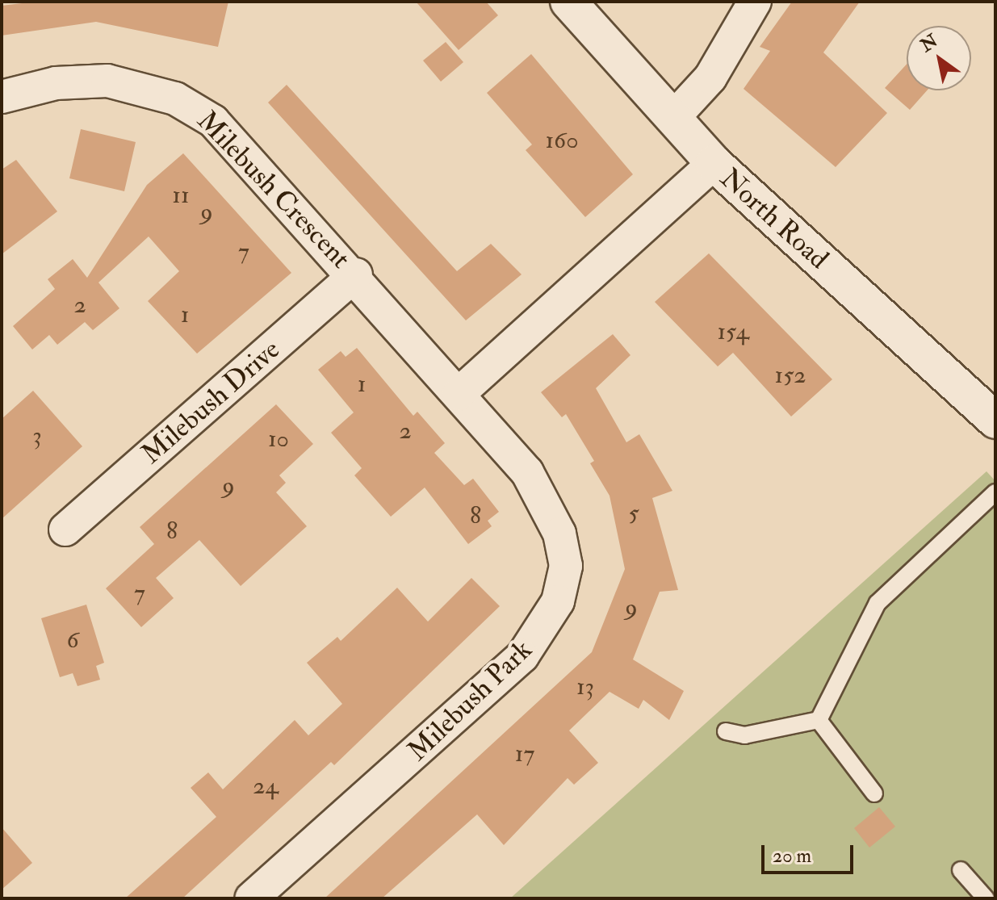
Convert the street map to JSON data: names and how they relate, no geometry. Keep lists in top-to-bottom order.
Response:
{
  "streets": {
    "street": [
      "Milebush Crescent",
      "North Road",
      "Milebush Drive",
      "Milebush Park"
    ]
  },
  "crossings": [
    ["Milebush Crescent", "Milebush Drive"],
    ["Milebush Crescent", "Milebush Park"]
  ],
  "house_numbers": [
    "160",
    "11",
    "9",
    "7",
    "2",
    "1",
    "154",
    "152",
    "1",
    "2",
    "3",
    "10",
    "9",
    "5",
    "8",
    "8",
    "7",
    "9",
    "6",
    "13",
    "17",
    "24"
  ],
  "scale_bar": "20 m",
  "north": "top left"
}
